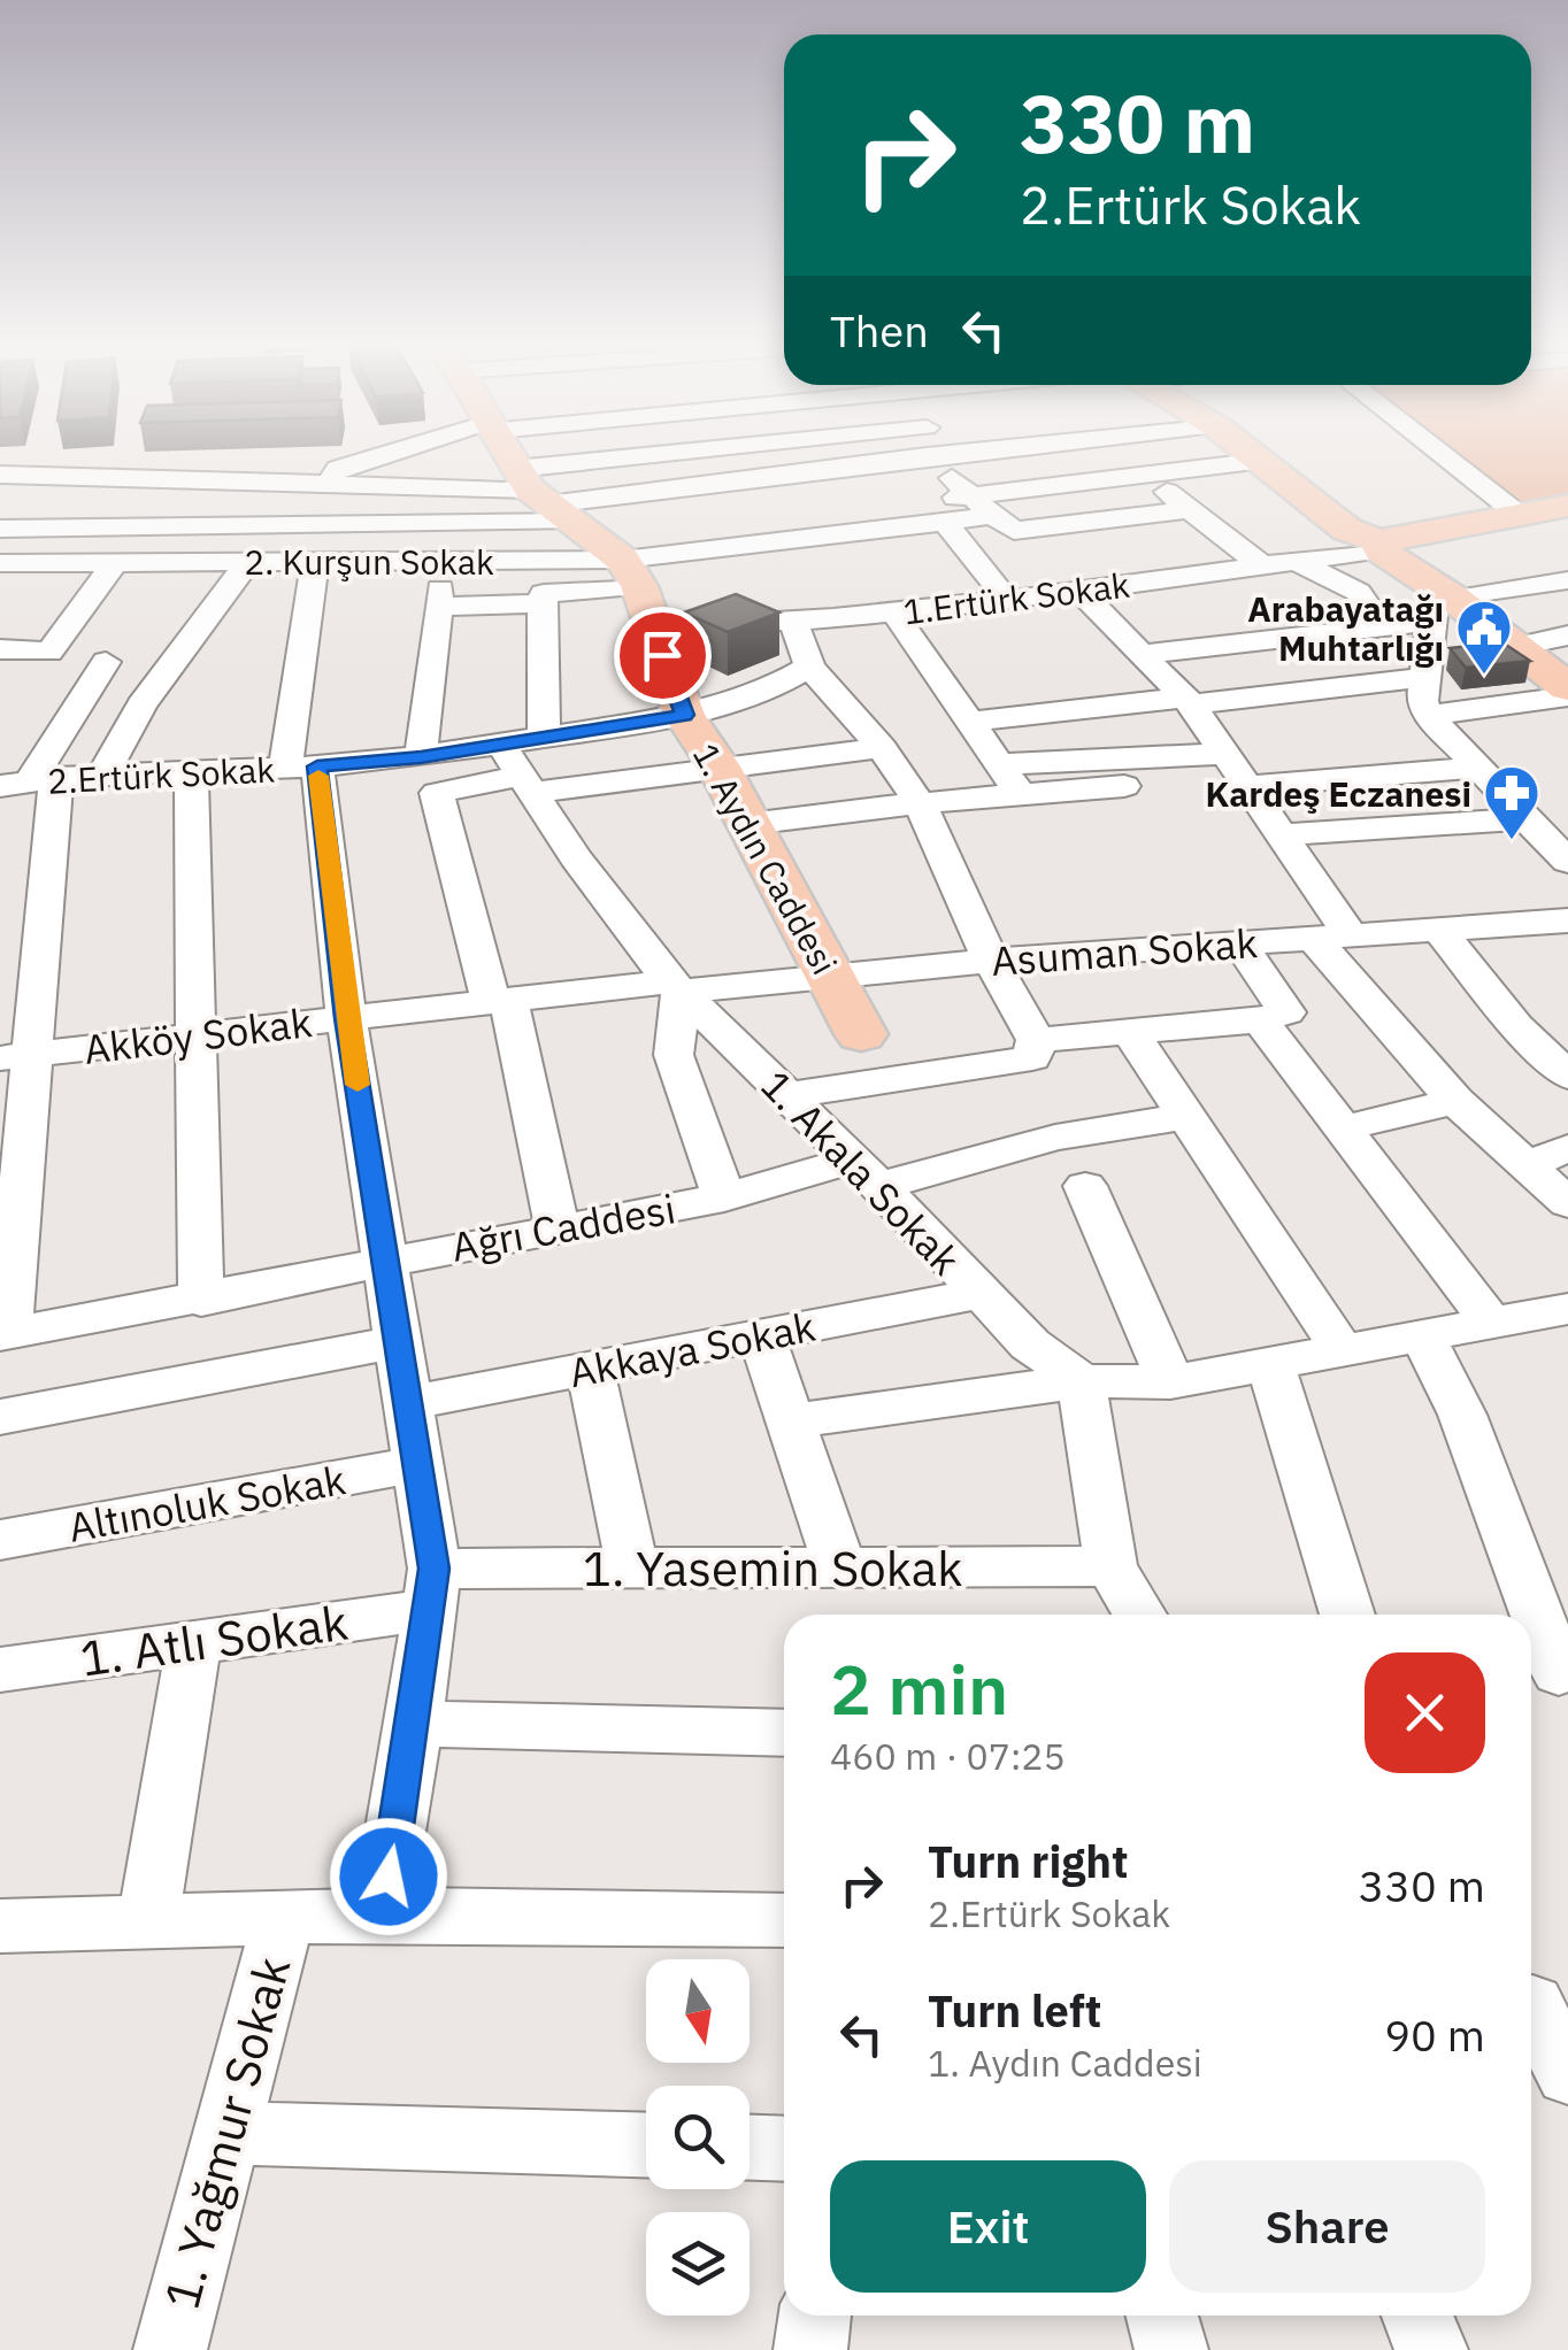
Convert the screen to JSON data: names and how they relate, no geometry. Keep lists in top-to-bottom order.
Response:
{
  "streets": {
    "main road": ["1. Aydın Caddesi"],
    "street": [
      "2. Kurşun Sokak",
      "1.Ertürk Sokak",
      "2.Ertürk Sokak",
      "Asuman Sokak",
      "Akköy Sokak",
      "1. Akala Sokak",
      "Ağrı Caddesi",
      "Akkaya Sokak",
      "Altınoluk Sokak",
      "1. Yasemin Sokak",
      "1. Atlı Sokak",
      "1. Yağmur Sokak"
    ]
  },
  "crossings": [
    ["2. Kurşun Sokak", "1. Aydın Caddesi"],
    ["1.Ertürk Sokak", "1. Aydın Caddesi"],
    ["2.Ertürk Sokak", "1. Aydın Caddesi"],
    ["2.Ertürk Sokak", "1. Akala Sokak"],
    ["1. Aydın Caddesi", "Asuman Sokak"],
    ["Asuman Sokak", "Akköy Sokak"],
    ["Asuman Sokak", "1. Akala Sokak"],
    ["Akköy Sokak", "1. Akala Sokak"],
    ["1. Akala Sokak", "Ağrı Caddesi"],
    ["1. Akala Sokak", "Akkaya Sokak"],
    ["1. Yasemin Sokak", "1. Atlı Sokak"]
  ],
  "places": {
    "public building": ["Arabayatağı Muhtarlığı"],
    "pharmacy": ["Kardeş Eczanesi"]
  },
  "north": "bottom",
  "page": {
    "turn": ["330 m", "2.Ertürk Sokak"],
    "then": "Then",
    "heading": ["2 min", "460 m · 07:25"],
    "list": [
      {
        "name": "Turn right",
        "note": "2.Ertürk Sokak",
        "value": "330 m"
      },
      {
        "name": "Turn left",
        "note": "1. Aydın Caddesi",
        "value": "90 m"
      }
    ],
    "buttons": ["Exit", "Share"]
  }
}
